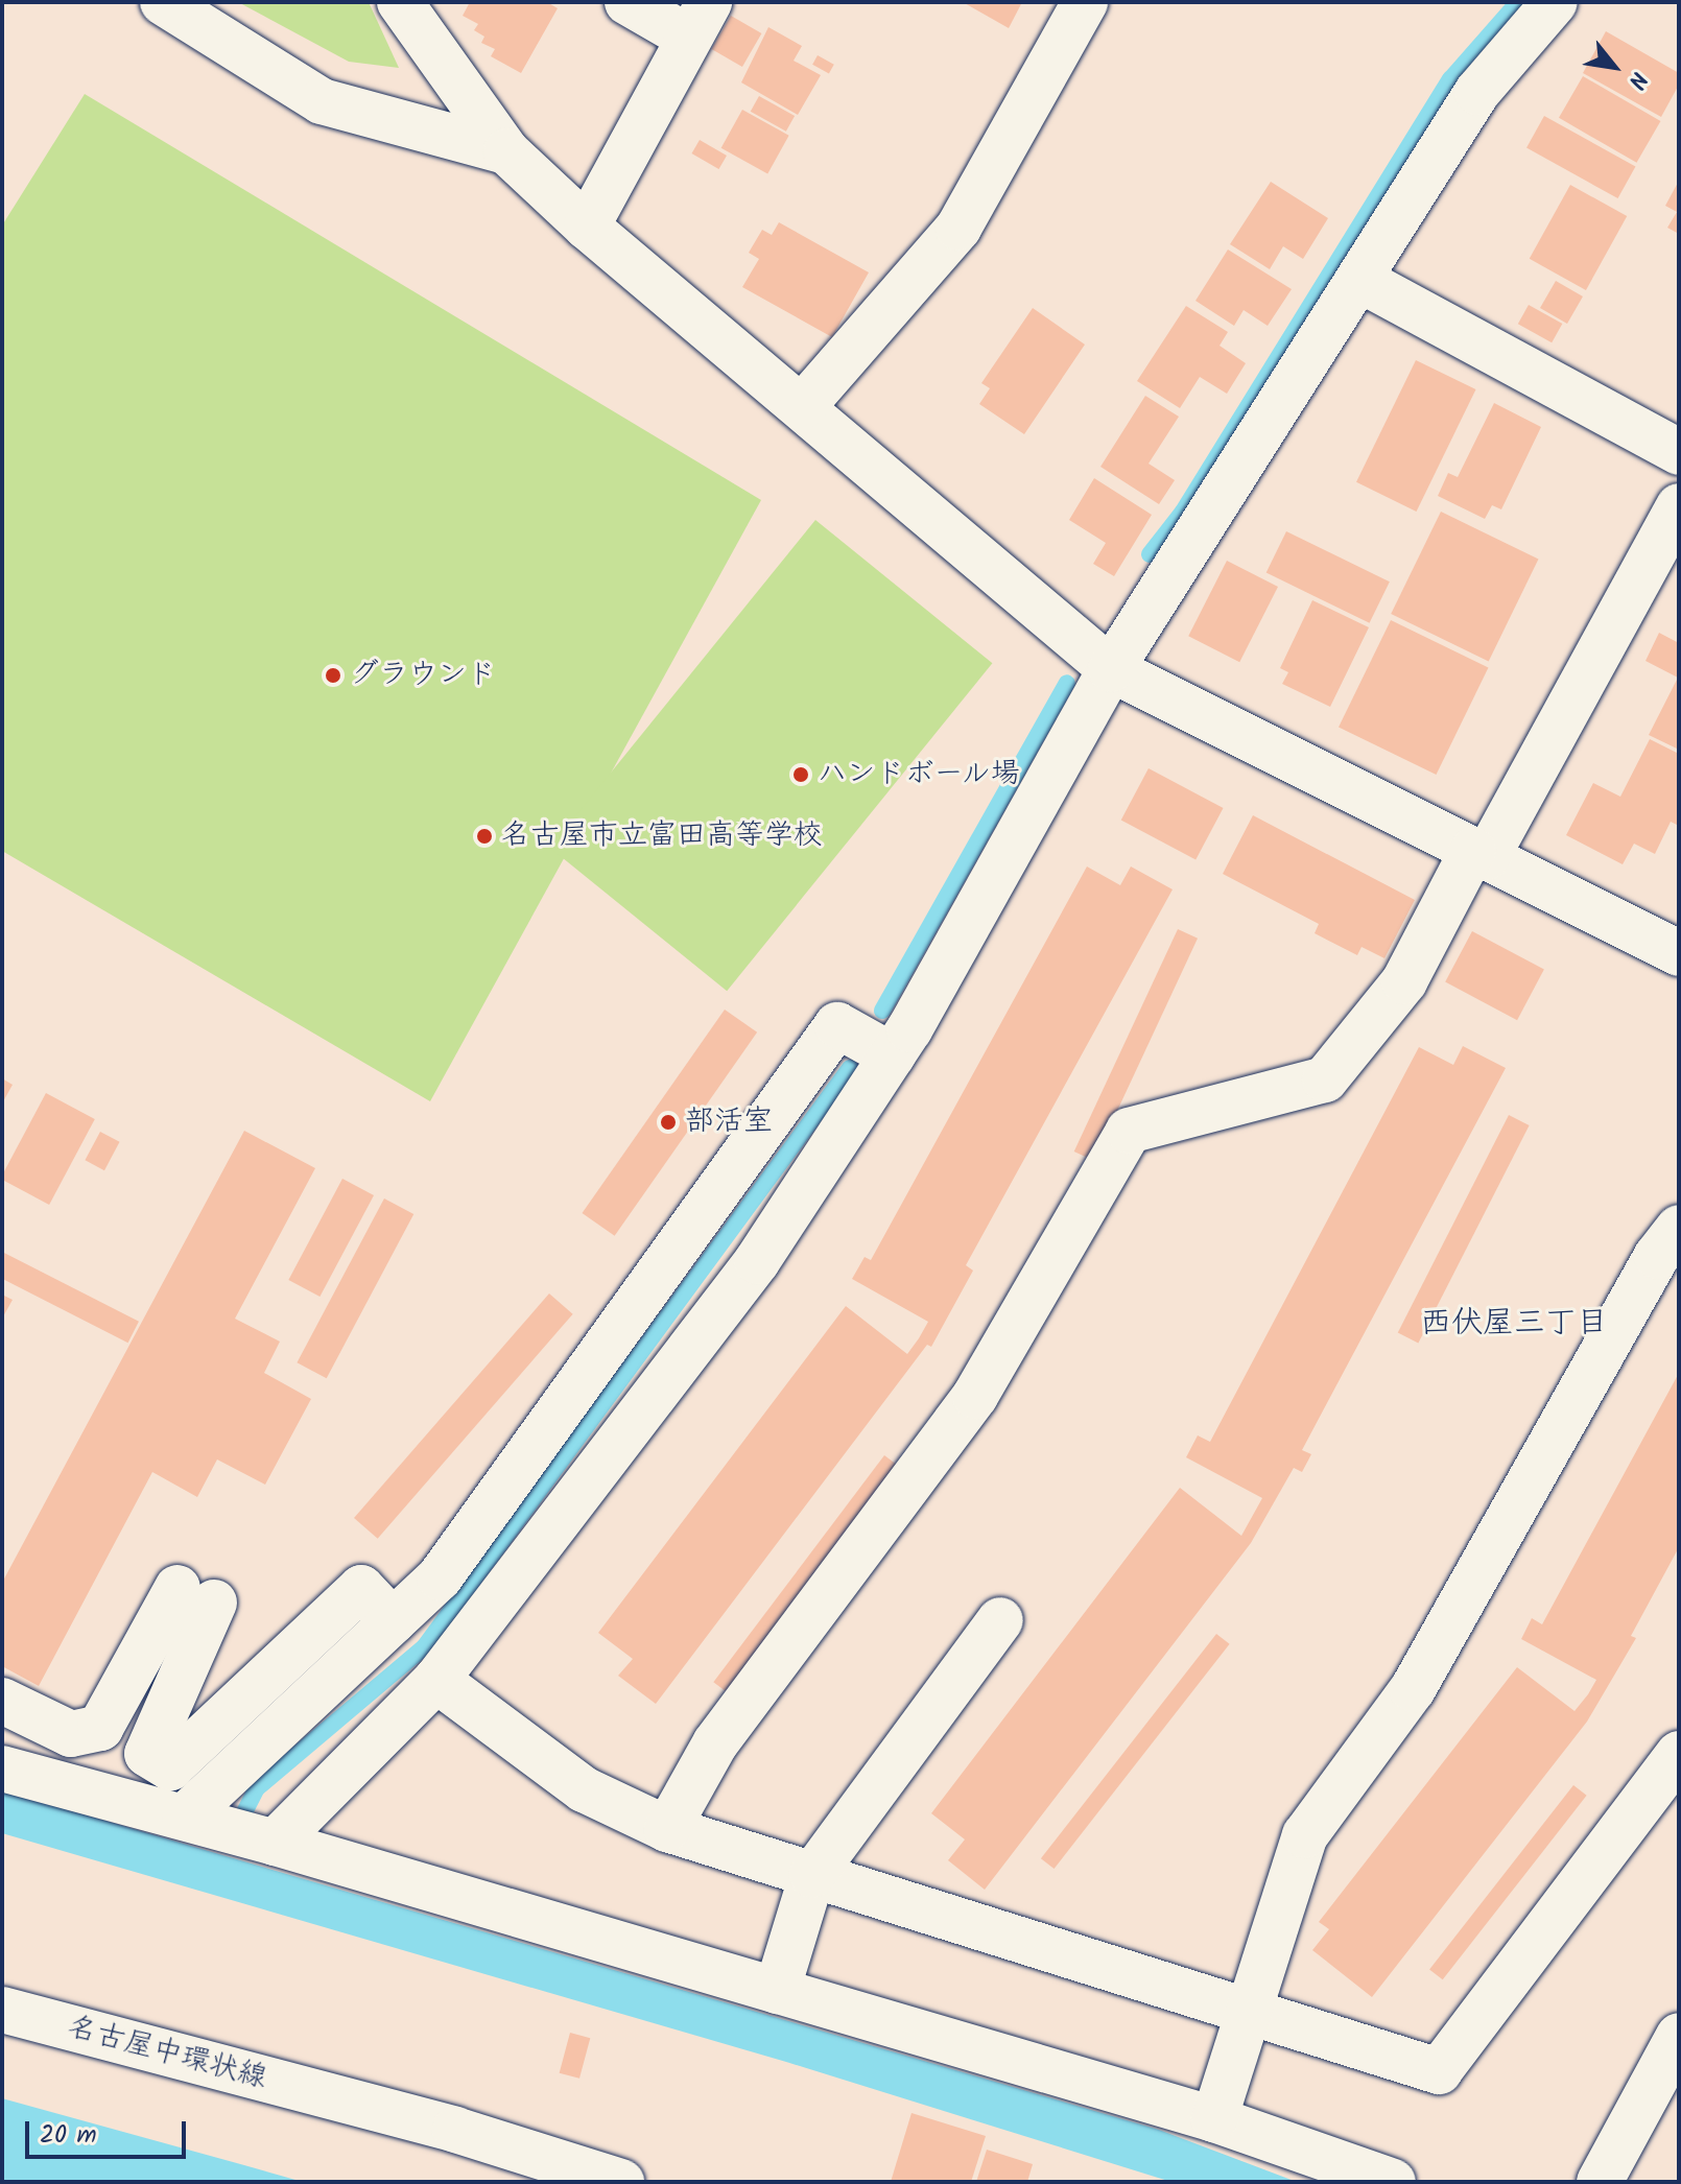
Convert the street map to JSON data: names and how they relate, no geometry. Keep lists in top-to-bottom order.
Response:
{
  "streets": {
    "street": ["名古屋中環状線"]
  },
  "districts": ["西伏屋三丁目"],
  "places": [
    "グラウンド",
    "ハンドボール場",
    "名古屋市立富田高等学校",
    "部活室"
  ],
  "scale_bar": "20 m",
  "north": "bottom right"
}
